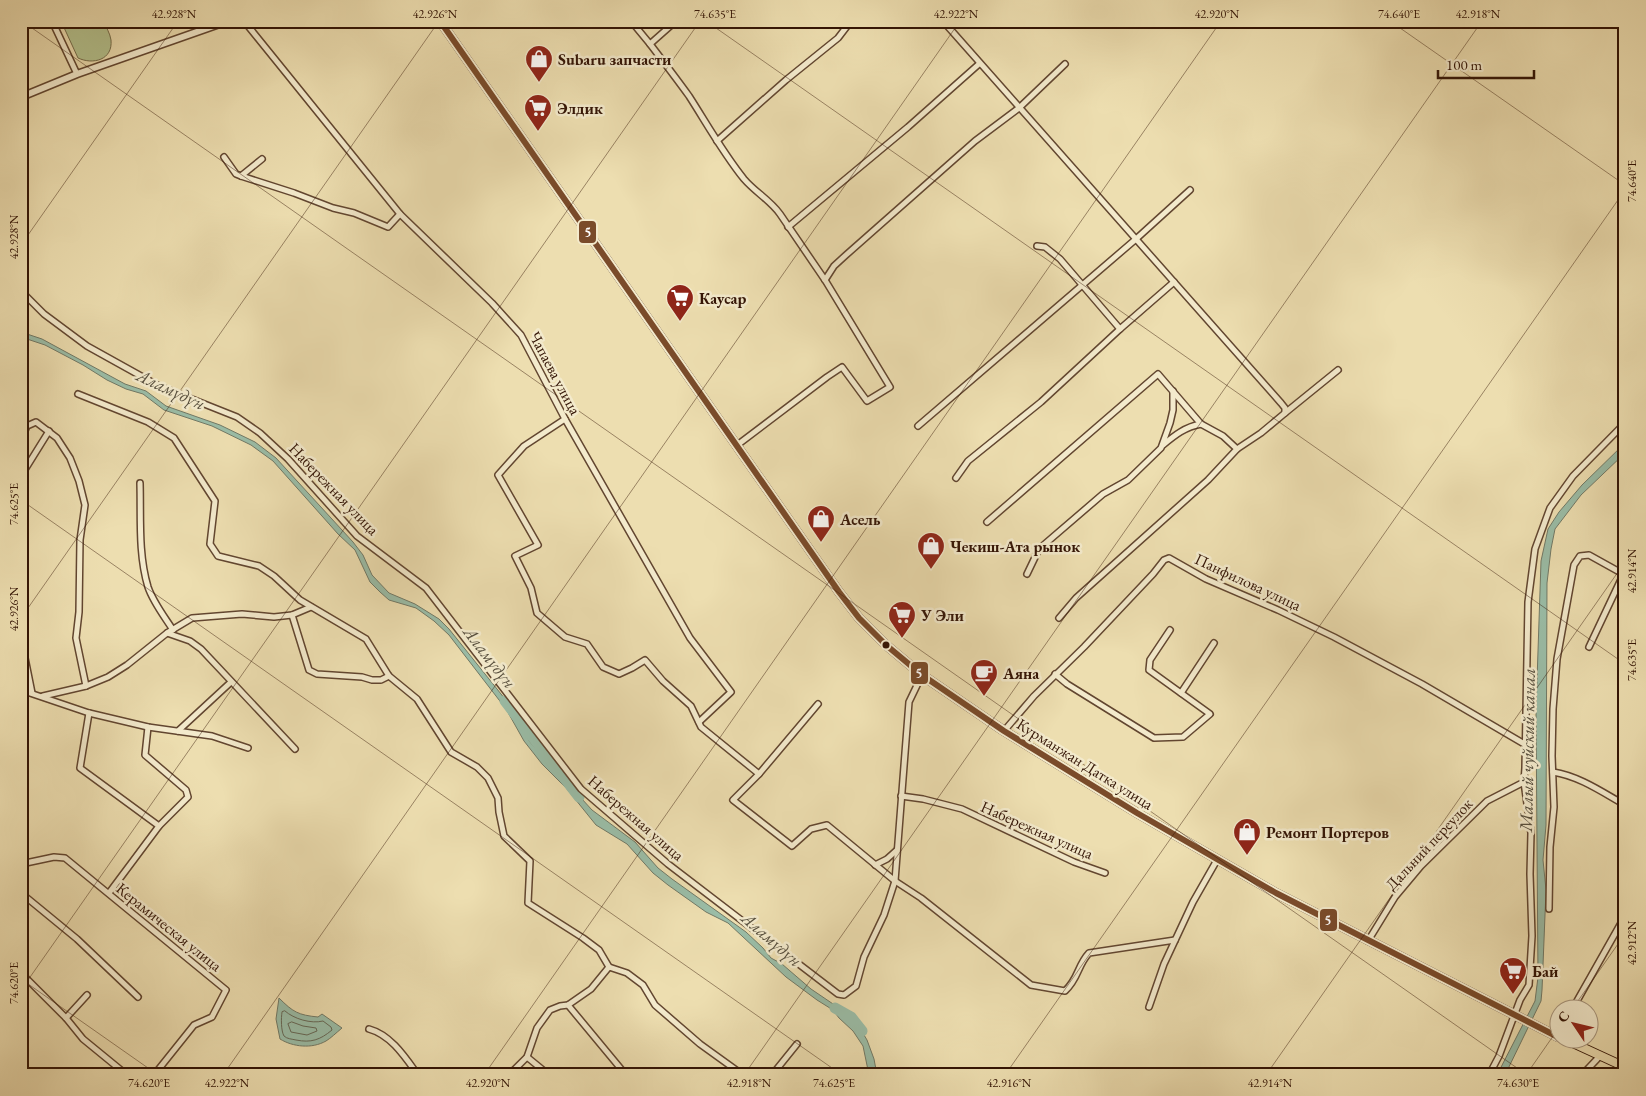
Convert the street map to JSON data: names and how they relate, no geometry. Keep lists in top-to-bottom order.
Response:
{
  "streets": {
    "main road": ["Курманжан Датка улица"],
    "street": [
      "Чапаева улица",
      "Набережная улица",
      "Панфилова улица",
      "Дальний переулок",
      "Керамическая улица"
    ]
  },
  "crossings": [
    ["Набережная улица", "Курманжан Датка улица"],
    ["Панфилова улица", "Курманжан Датка улица"],
    ["Курманжан Датка улица", "Дальний переулок"]
  ],
  "water": ["Аламүдүн", "Малый чуйский канал"],
  "places": {
    "shop": [
      "Subaru запчасти",
      "Асель",
      "Чекиш-Ата рынок",
      "Ремонт Портеров"
    ],
    "supermarket": [
      "Элдик",
      "Каусар",
      "У Эли",
      "Бай"
    ],
    "cafe": ["Аяна"]
  },
  "lines": ["transit line 5"],
  "scale_bar": "100 m",
  "north": "top left",
  "coordinates": [
    "42.928°N",
    "42.926°N",
    "74.635°E",
    "42.922°N",
    "42.920°N",
    "74.640°E",
    "42.918°N",
    "74.625°E",
    "42.914°N",
    "42.912°N",
    "74.620°E",
    "42.916°N",
    "74.630°E"
  ]
}
